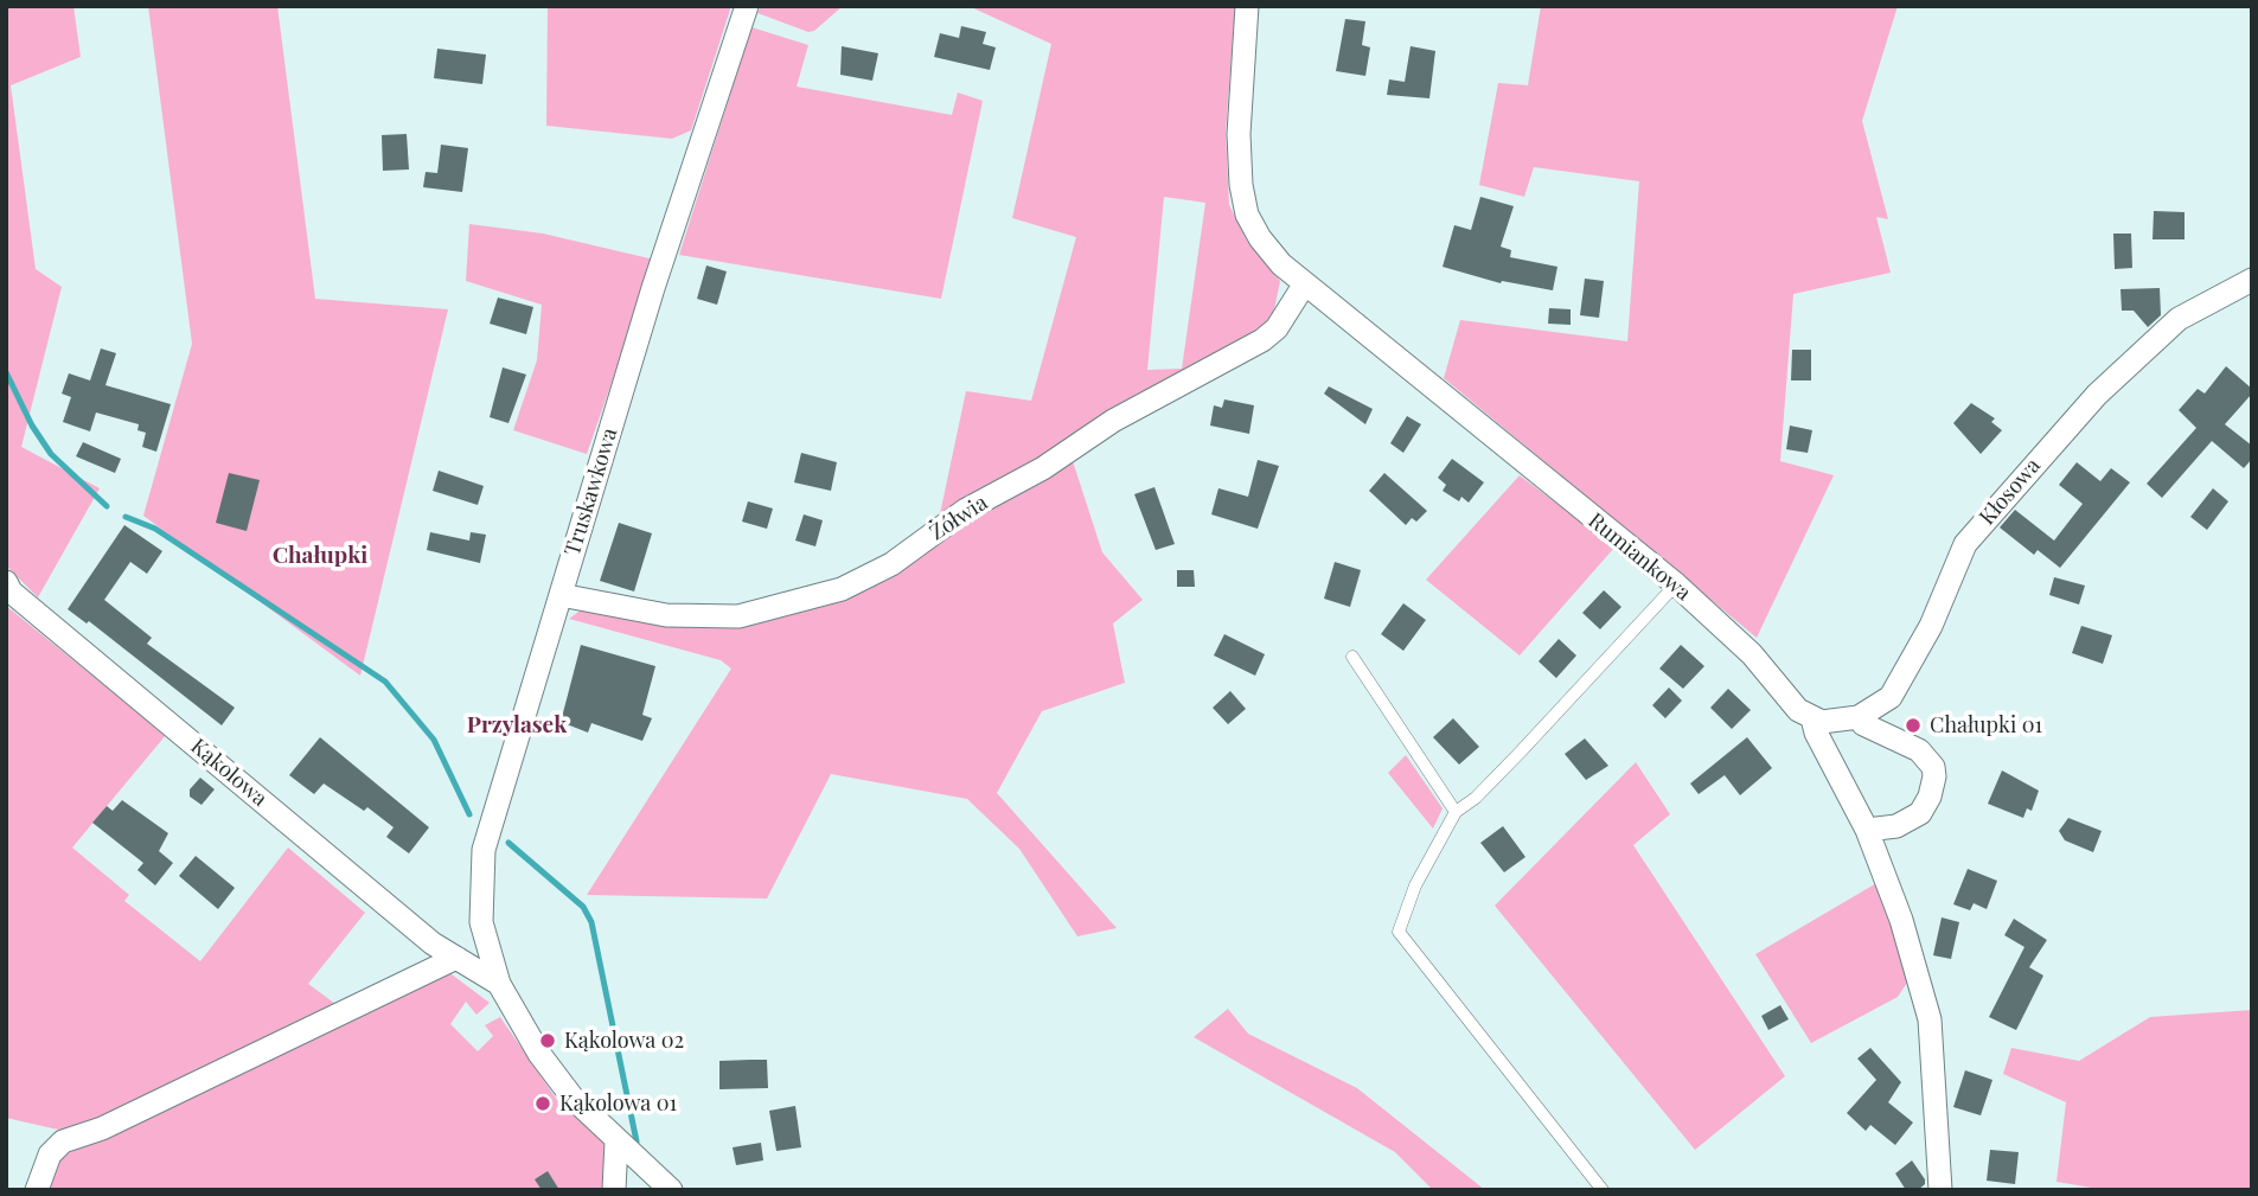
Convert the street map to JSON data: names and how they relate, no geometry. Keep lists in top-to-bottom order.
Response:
{
  "streets": {
    "street": [
      "Truskawkowa",
      "Kłosowa",
      "Żółwia",
      "Rumiankowa",
      "Kąkolowa"
    ]
  },
  "crossings": [
    ["Truskawkowa", "Żółwia"],
    ["Truskawkowa", "Kąkolowa"],
    ["Żółwia", "Rumiankowa"]
  ],
  "districts": ["Chałupki", "Przylasek"],
  "places": ["Chałupki 01", "Kąkolowa 02", "Kąkolowa 01"]
}
